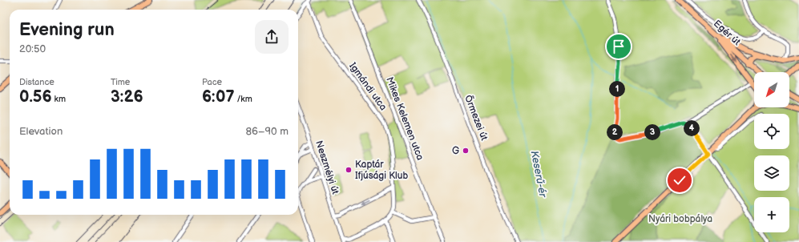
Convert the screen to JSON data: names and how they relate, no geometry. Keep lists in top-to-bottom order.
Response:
{
  "streets": {
    "main road": ["Egér út"],
    "street": [
      "Igmándi utca",
      "Őrmezei út",
      "Mikes Kelemen utca",
      "Neszmélyi út"
    ]
  },
  "water": ["Keserű-ér"],
  "parks": ["Nyári bobpálya"],
  "places": ["G", "Kaptár Ifjúsági Klub"],
  "north": "bottom left",
  "page": {
    "heading": ["Evening run", "20:50"],
    "stats": [
      ["Distance", "0.56 km"],
      ["Time", "3:26"],
      ["Pace", "6:07 /km"]
    ],
    "map_buttons": "+",
    "pins": [
      "1",
      "4",
      "2",
      "3"
    ],
    "chart": ["Elevation", "86–90 m"]
  }
}
